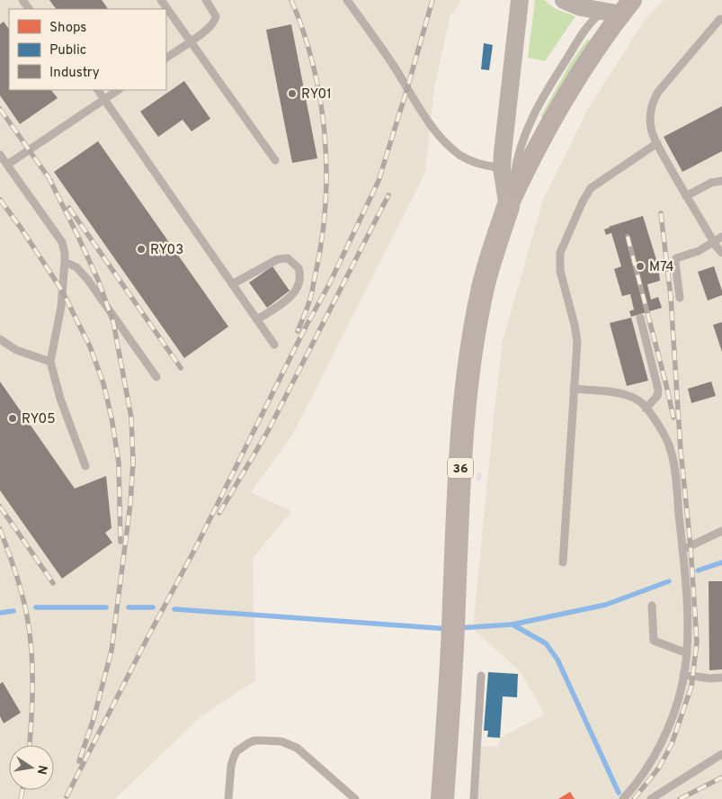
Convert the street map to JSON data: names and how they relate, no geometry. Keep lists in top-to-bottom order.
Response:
{
  "streets": {
    "main road": ["36"]
  },
  "places": [
    "RY01",
    "RY03",
    "M74",
    "RY05"
  ],
  "legend": ["Shops", "Public", "Industry"],
  "north": "right"
}
